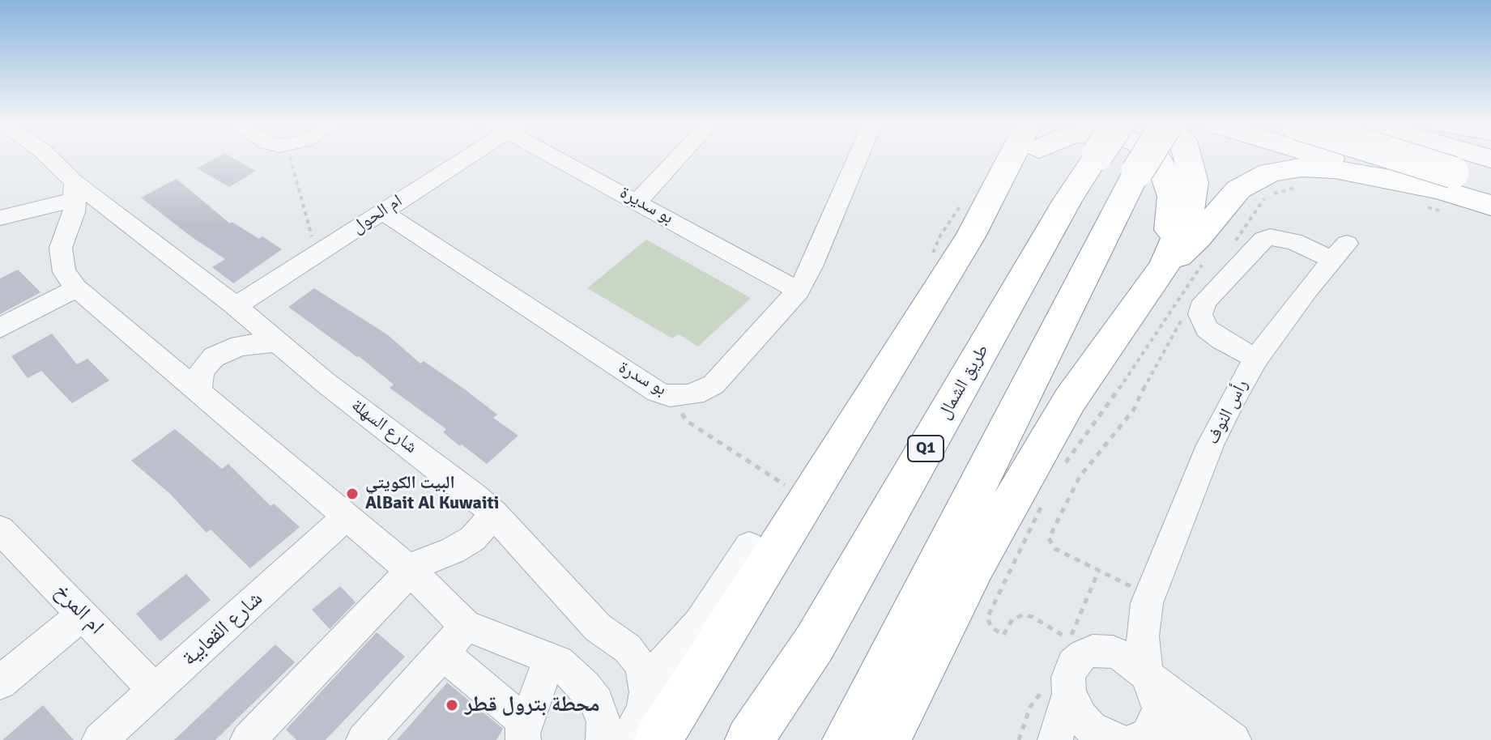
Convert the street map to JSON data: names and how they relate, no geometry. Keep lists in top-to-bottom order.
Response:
{
  "streets": {
    "highway": ["طريق الشمال", "Q1"],
    "street": [
      "بو سديرة",
      "ام الحول",
      "بو سدرة",
      "رأس النوف",
      "شارع السهلة",
      "ام المرخ",
      "شارع القعابية"
    ]
  },
  "crossings": [
    ["بو سديرة", "بو سدرة"],
    ["ام الحول", "بو سدرة"],
    ["ام الحول", "شارع السهلة"],
    ["ام المرخ", "شارع القعابية"]
  ],
  "places": ["البيت الكويتي AlBait Al Kuwaiti", "محطة بترول قطر"]
}
